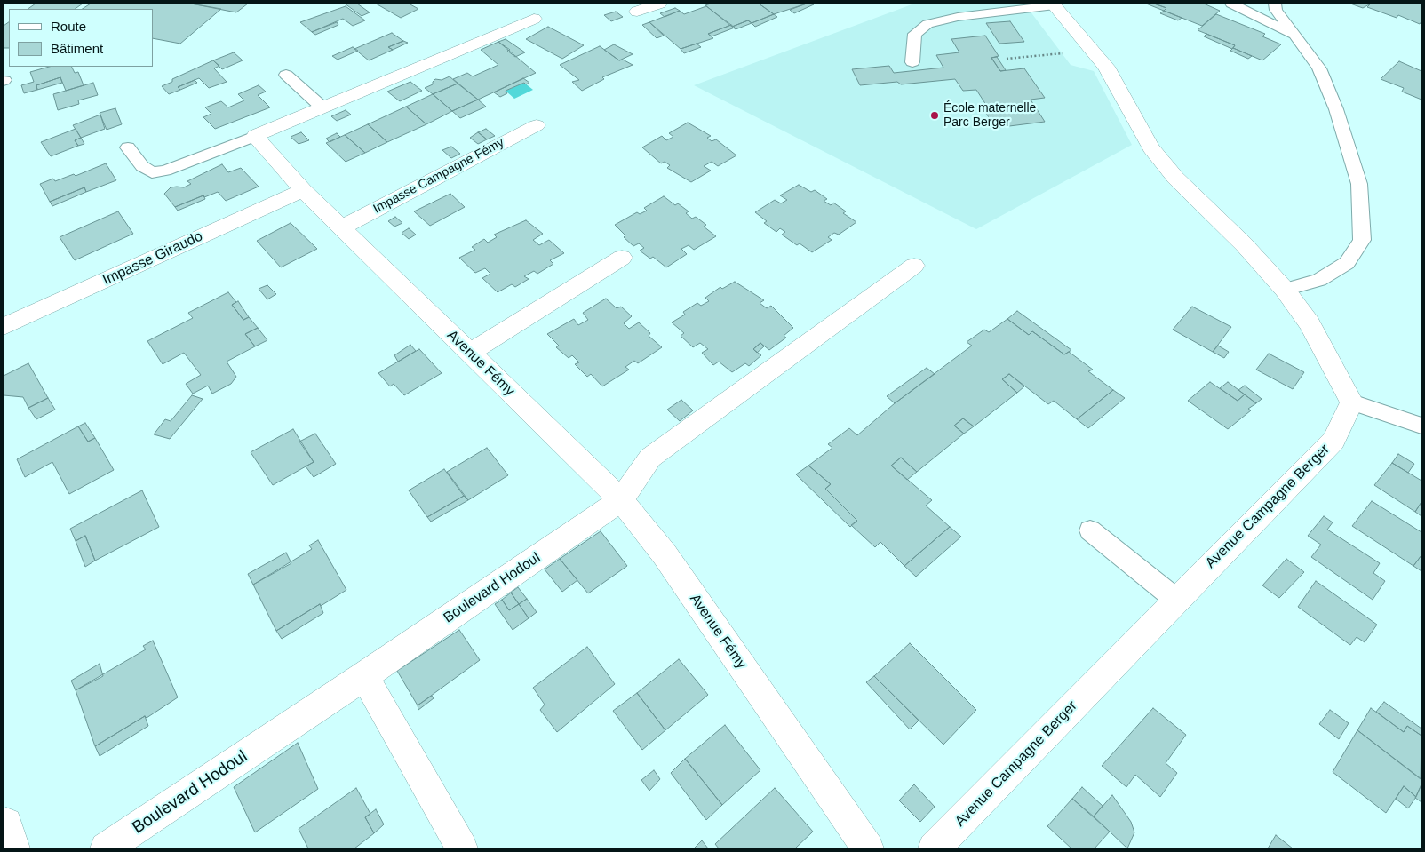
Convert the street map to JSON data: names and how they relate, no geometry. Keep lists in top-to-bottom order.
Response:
{
  "streets": {
    "street": [
      "Impasse Campagne Fémy",
      "Impasse Giraudo",
      "Avenue Fémy",
      "Avenue Campagne Berger",
      "Boulevard Hodoul"
    ]
  },
  "crossings": [
    ["Impasse Campagne Fémy", "Avenue Fémy"],
    ["Impasse Giraudo", "Avenue Fémy"],
    ["Avenue Fémy", "Boulevard Hodoul"]
  ],
  "places": ["École maternelle Parc Berger"],
  "legend": ["Route", "Bâtiment"]
}
